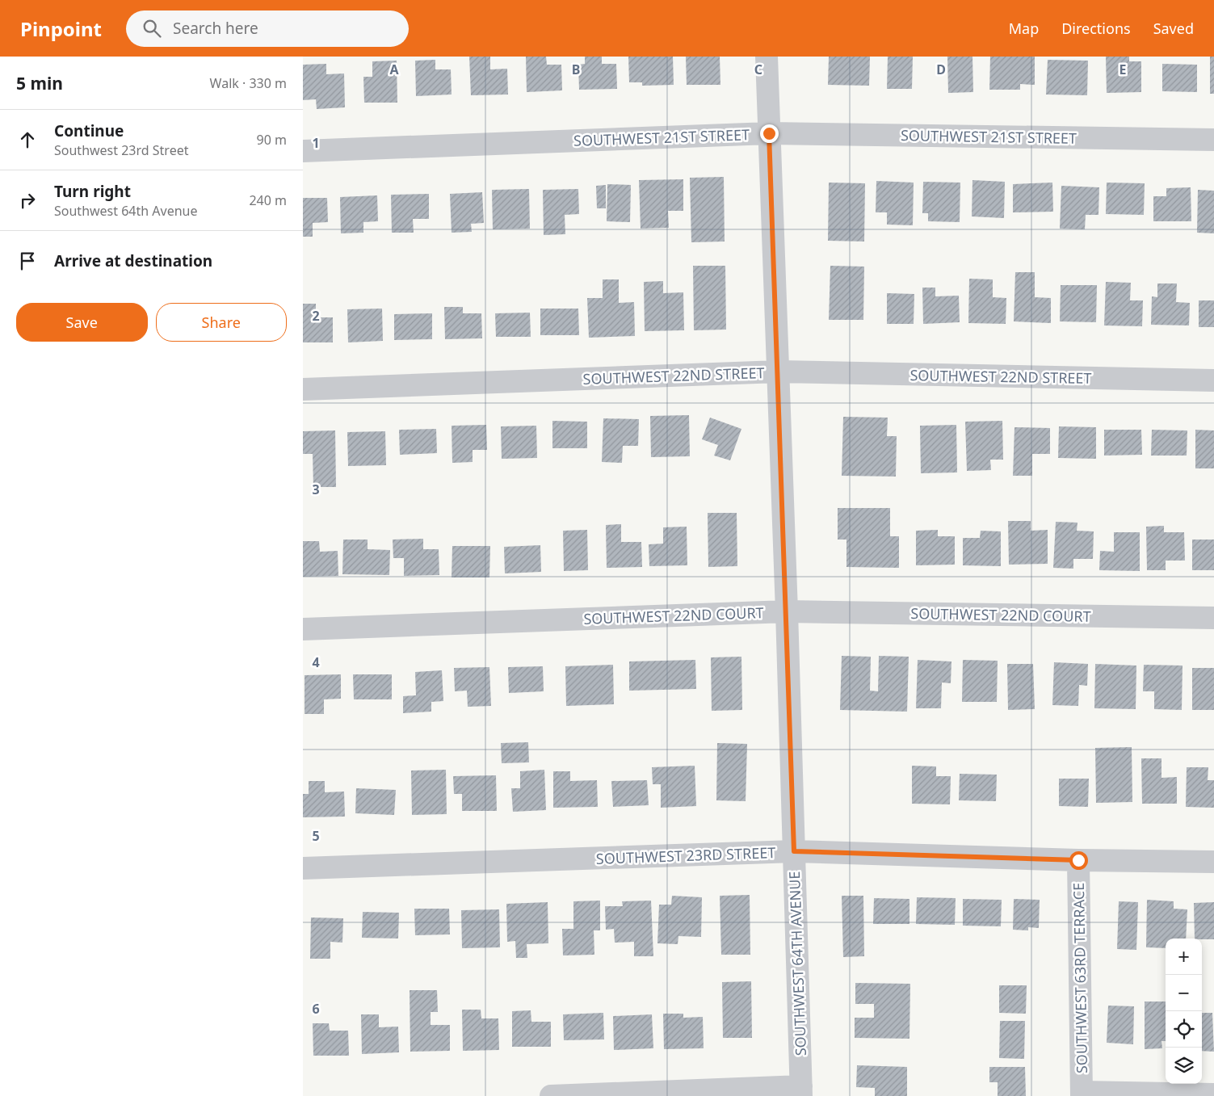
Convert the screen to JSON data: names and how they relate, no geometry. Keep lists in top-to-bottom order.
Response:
{
  "streets": {
    "street": [
      "SOUTHWEST 21ST STREET",
      "SOUTHWEST 22ND STREET",
      "SOUTHWEST 22ND COURT",
      "SOUTHWEST 23RD STREET",
      "SOUTHWEST 64TH AVENUE",
      "SOUTHWEST 63RD TERRACE"
    ]
  },
  "crossings": [
    ["SOUTHWEST 21ST STREET", "SOUTHWEST 64TH AVENUE"],
    ["SOUTHWEST 22ND STREET", "SOUTHWEST 64TH AVENUE"],
    ["SOUTHWEST 22ND COURT", "SOUTHWEST 64TH AVENUE"],
    ["SOUTHWEST 23RD STREET", "SOUTHWEST 64TH AVENUE"],
    ["SOUTHWEST 23RD STREET", "SOUTHWEST 63RD TERRACE"]
  ],
  "page": {
    "header": "Pinpoint",
    "search": "Search here",
    "nav": ["Map", "Directions", "Saved"],
    "heading": ["5 min", "Walk · 330 m"],
    "list": [
      ["Continue", "Southwest 23rd Street", "90 m"],
      ["Turn right", "Southwest 64th Avenue", "240 m"],
      "Arrive at destination"
    ],
    "buttons": ["Save", "Share"],
    "map_buttons": ["+", "−"]
  },
  "grid": {
    "columns": [
      "A",
      "B",
      "C",
      "D",
      "E"
    ],
    "rows": [
      "1",
      "2",
      "3",
      "4",
      "5",
      "6"
    ]
  }
}
